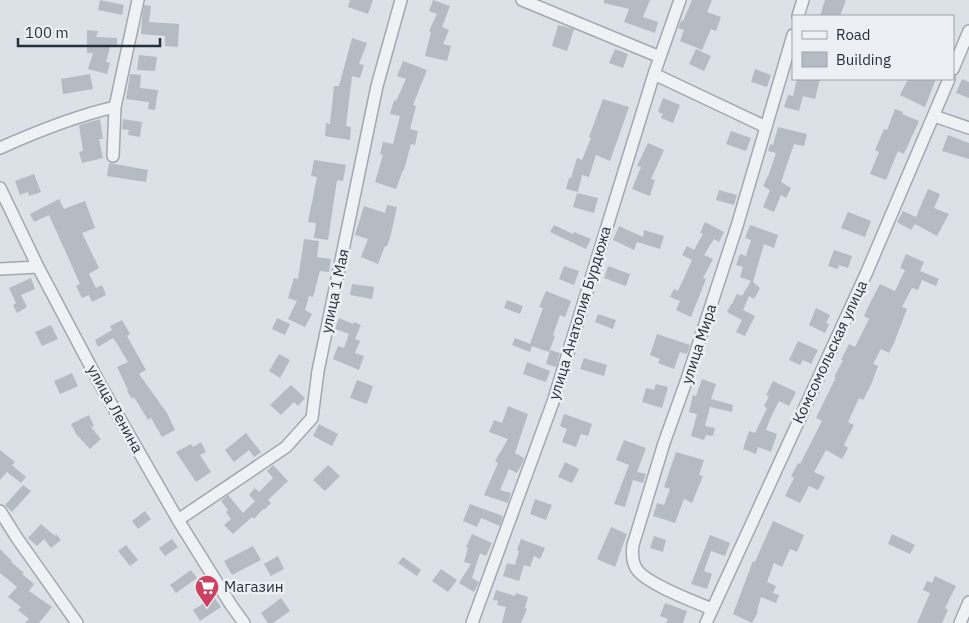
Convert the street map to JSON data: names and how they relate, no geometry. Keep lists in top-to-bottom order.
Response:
{
  "streets": {
    "street": [
      "улица 1 Мая",
      "улица Анатолия Бурдюжа",
      "улица Мира",
      "Комсомольская улица",
      "улица Ленина"
    ]
  },
  "crossings": [
    ["улица 1 Мая", "улица Ленина"],
    ["улица Мира", "Комсомольская улица"]
  ],
  "places": {
    "supermarket": ["Магазин"]
  },
  "legend": ["Road", "Building"],
  "scale_bar": "100 m"
}
